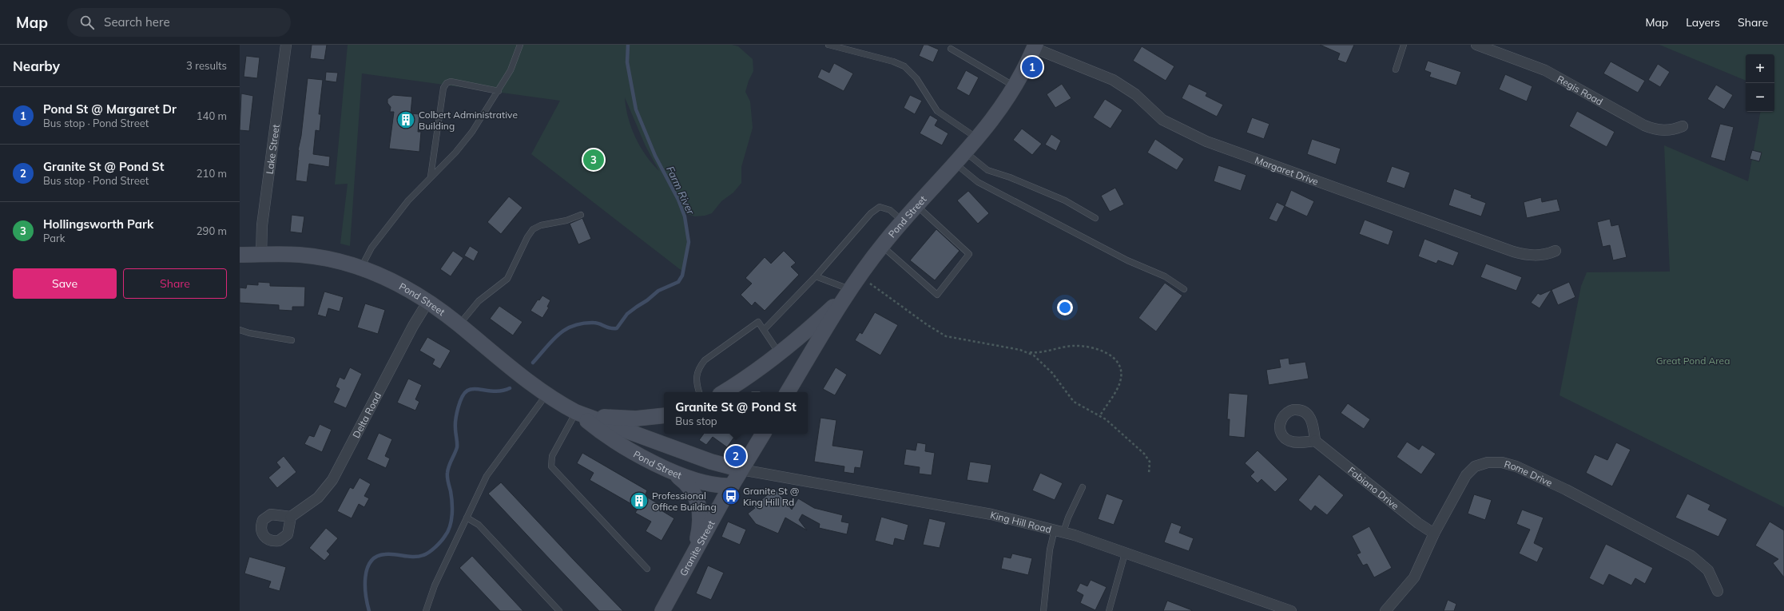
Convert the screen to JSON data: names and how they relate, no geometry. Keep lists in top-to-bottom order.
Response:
{
  "streets": {
    "main road": ["Pond Street", "Granite Street"],
    "street": [
      "Regis Road",
      "Lake Street",
      "Margaret Drive",
      "Delta Road",
      "Rome Drive",
      "Fabiano Drive",
      "King Hill Road"
    ]
  },
  "crossings": [
    ["Lake Street", "Pond Street"],
    ["Margaret Drive", "Pond Street"],
    ["Pond Street", "Delta Road"],
    ["Pond Street", "King Hill Road"],
    ["Pond Street", "Granite Street"],
    ["Rome Drive", "Fabiano Drive"]
  ],
  "water": ["Farm River"],
  "parks": ["Great Pond Area"],
  "places": {
    "building": ["Colbert Administrative Building", "Professional Office Building"],
    "bus stop": ["Granite St @ King Hill Rd"]
  },
  "page": {
    "header": "Map",
    "search": "Search here",
    "nav": ["Map", "Layers", "Share"],
    "heading": ["Nearby", "3 results"],
    "map_buttons": ["+", "−"],
    "pins": ["1", "3", "2"],
    "list": [
      {
        "mark": "1",
        "name": "Pond St @ Margaret Dr",
        "note": "Bus stop · Pond Street",
        "value": "140 m"
      },
      {
        "mark": "2",
        "name": "Granite St @ Pond St",
        "note": "Bus stop · Pond Street",
        "value": "210 m"
      },
      {
        "mark": "3",
        "name": "Hollingsworth Park",
        "note": "Park",
        "value": "290 m"
      }
    ],
    "buttons": ["Save", "Share"],
    "popup": ["Granite St @ Pond St", "Bus stop"]
  }
}
